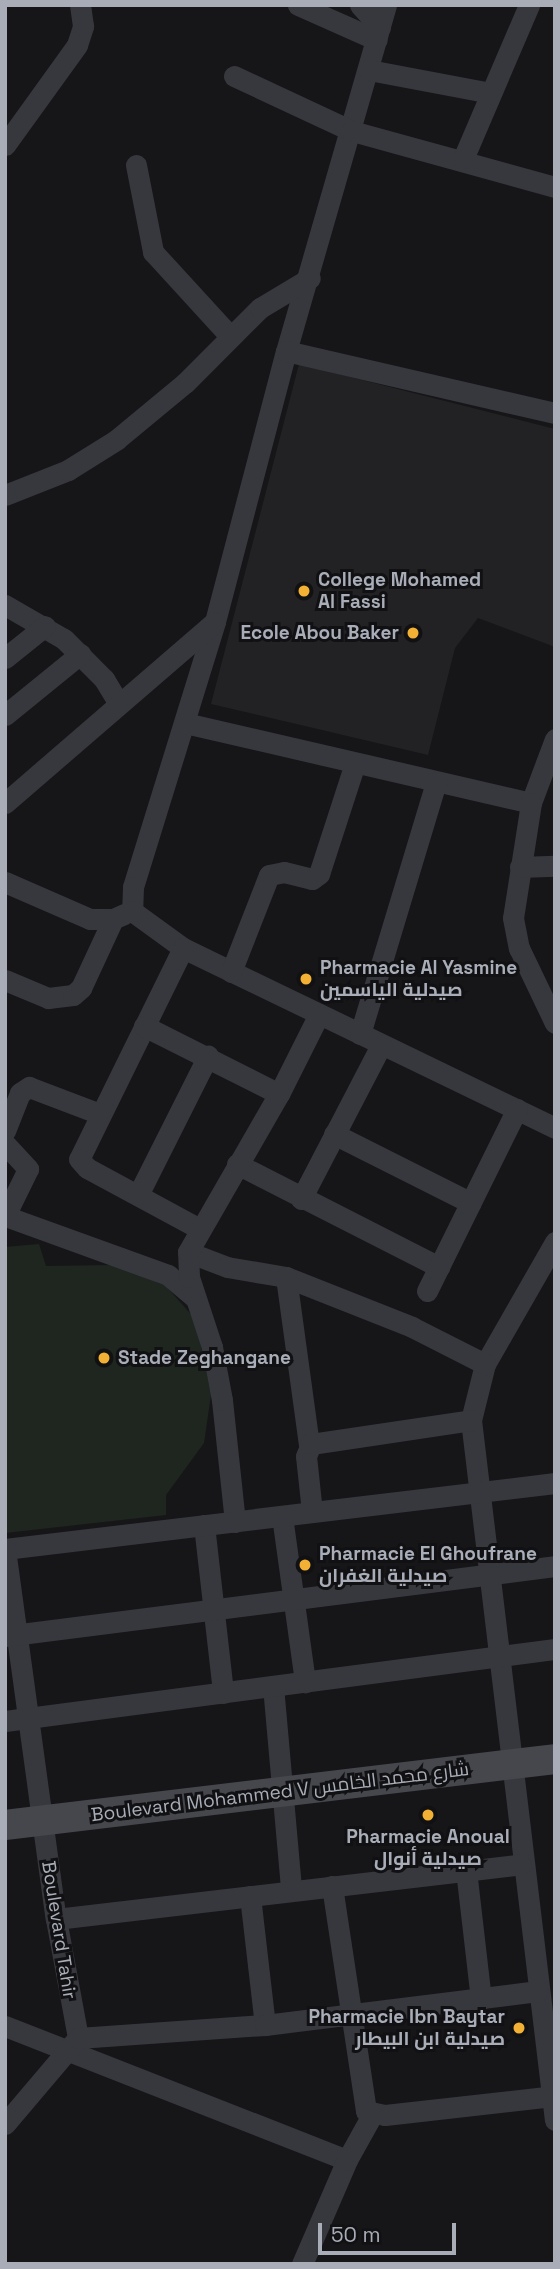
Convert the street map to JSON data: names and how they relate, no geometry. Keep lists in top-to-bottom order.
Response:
{
  "streets": {
    "main road": ["Boulevard Mohammed V شارع محمد الخامس"],
    "street": ["Boulevard Tahir"]
  },
  "crossings": [
    ["Boulevard Mohammed V شارع محمد الخامس", "Boulevard Tahir"]
  ],
  "places": [
    "College Mohamed Al Fassi",
    "Ecole Abou Baker",
    "Pharmacie Al Yasmine صيدلية الياسمين",
    "Stade Zeghangane",
    "Pharmacie El Ghoufrane صيدلية الغفران",
    "Pharmacie Anoual صيدلية أنوال",
    "Pharmacie Ibn Baytar صيدلية ابن البيطار"
  ],
  "scale_bar": "50 m"
}
